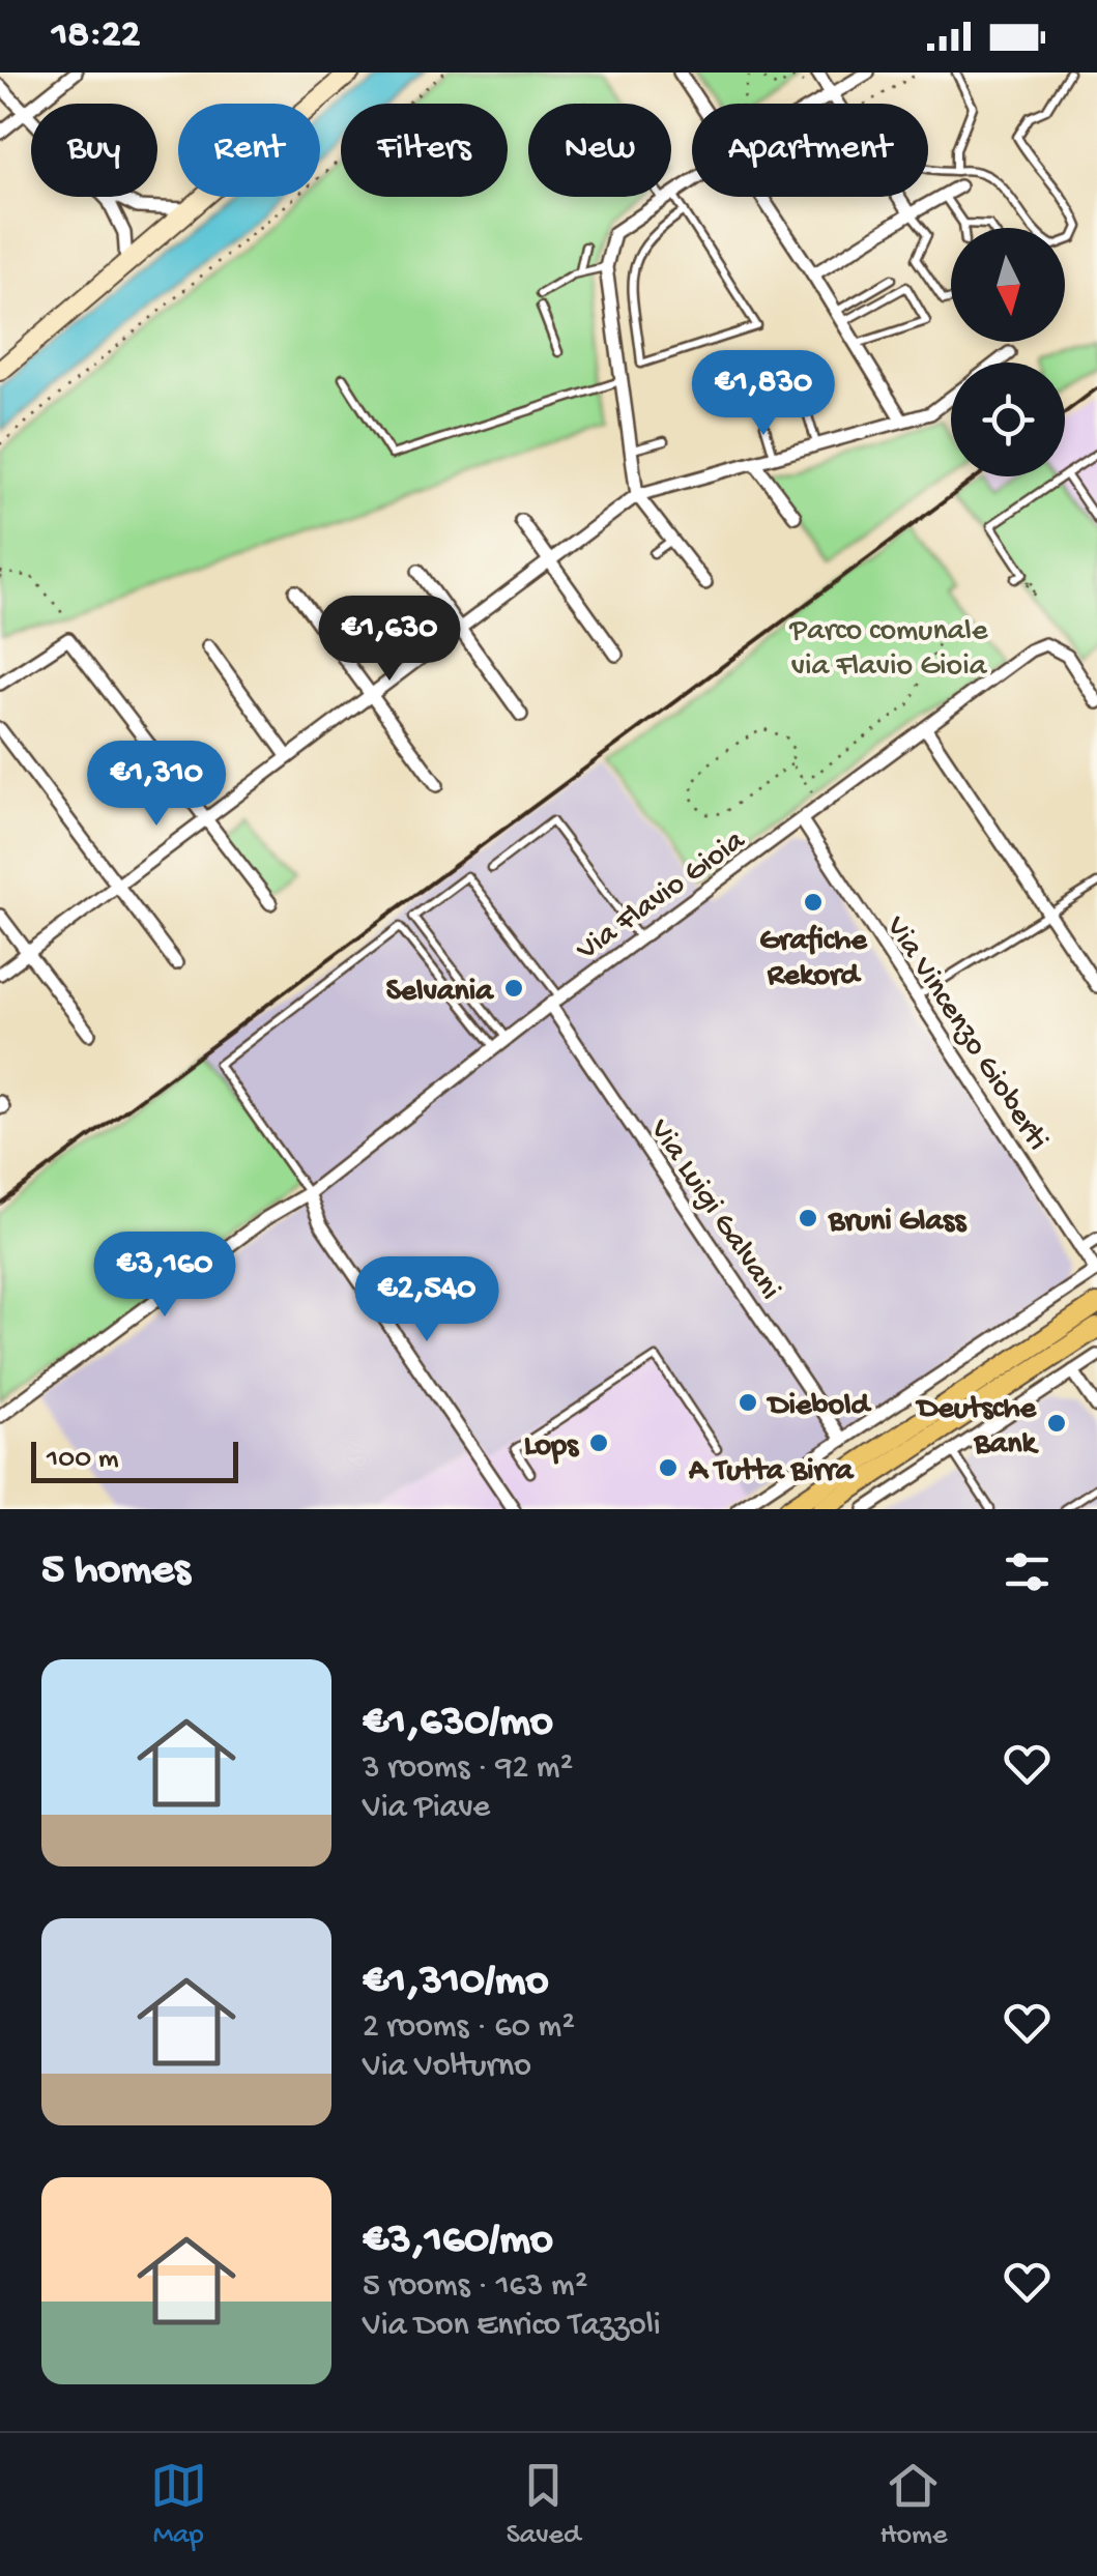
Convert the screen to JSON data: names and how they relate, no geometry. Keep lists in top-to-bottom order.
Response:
{
  "streets": {
    "street": ["Via Flavio Gioia", "Via Vincenzo Gioberti", "Via Luigi Galvani"]
  },
  "crossings": [
    ["Via Flavio Gioia", "Via Vincenzo Gioberti"],
    ["Via Flavio Gioia", "Via Luigi Galvani"]
  ],
  "parks": ["Parco comunale via Flavio Gioia"],
  "places": [
    "Grafiche Rekord",
    "Selvania",
    "Bruni Glass",
    "Diebold",
    "Deutsche Bank",
    "Lops",
    "A Tutta Birra"
  ],
  "scale_bar": "100 m",
  "north": "bottom",
  "page": {
    "status": "18:22",
    "chip": [
      "Buy",
      "Rent",
      "Filters",
      "New",
      "Apartment"
    ],
    "price": [
      "€1,830",
      "€1,630",
      "€1,310",
      "€3,160",
      "€2,540"
    ],
    "scale": "100 m",
    "heading": "5 homes",
    "list": [
      {
        "name": "€1,630/mo",
        "note": "3 rooms · 92 m² · Via Piave"
      },
      {
        "name": "€1,310/mo",
        "note": "2 rooms · 60 m² · Via Volturno"
      },
      {
        "name": "€3,160/mo",
        "note": "5 rooms · 163 m² · Via Don Enrico Tazzoli"
      }
    ],
    "tabs": ["Map", "Saved", "Home"]
  }
}
